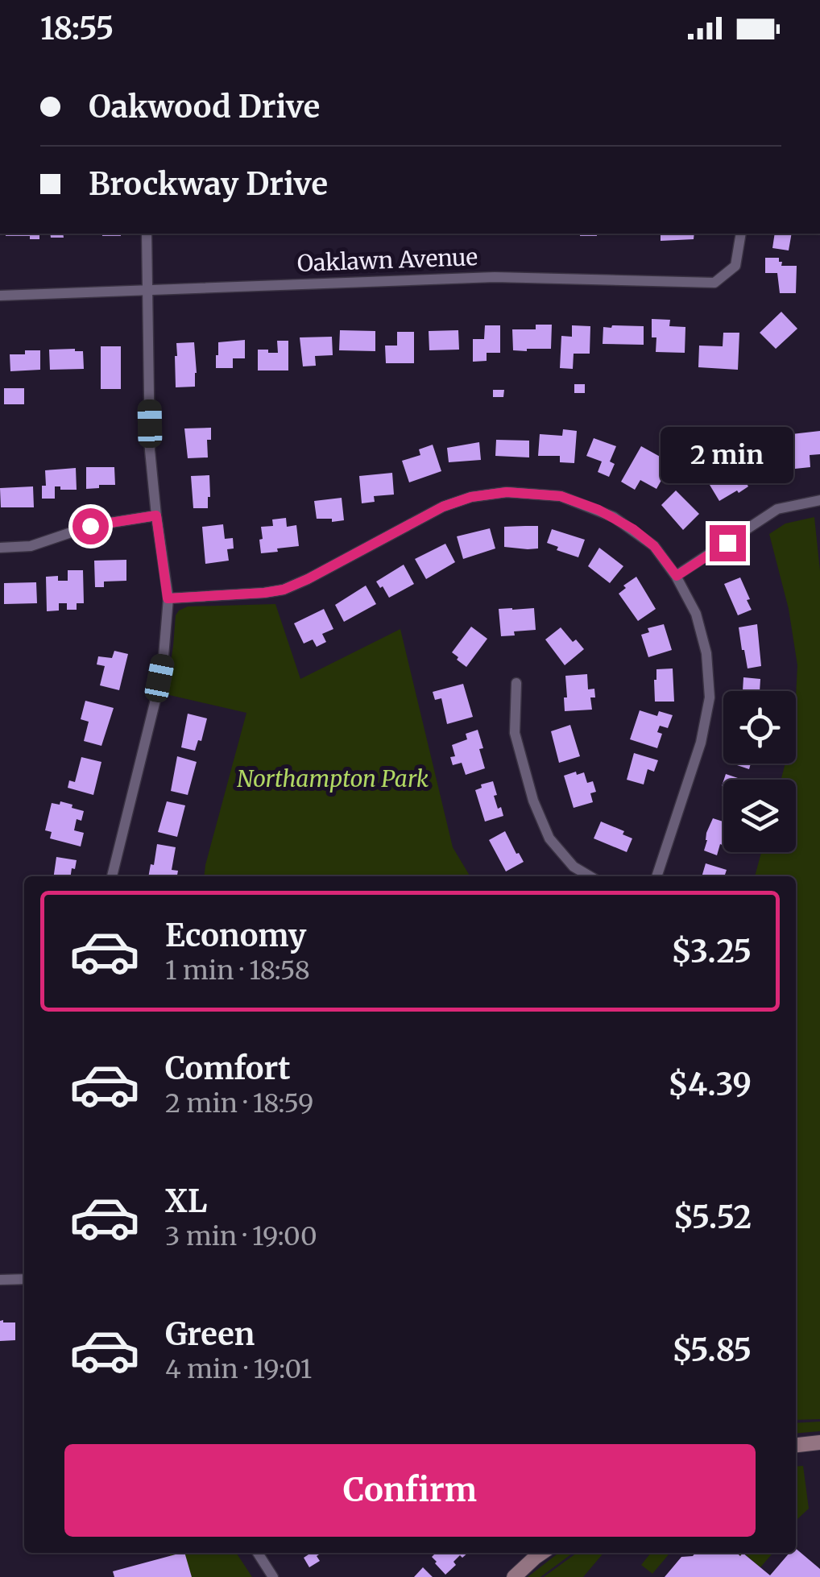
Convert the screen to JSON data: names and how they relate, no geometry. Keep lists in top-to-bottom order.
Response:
{
  "streets": {
    "street": ["Oaklawn Avenue"]
  },
  "parks": ["Northampton Park"],
  "page": {
    "status": "18:55",
    "banner": ["Oakwood Drive", "Brockway Drive"],
    "bubble": "2 min",
    "list": [
      {
        "name": "Economy",
        "note": "1 min · 18:58",
        "value": "$3.25"
      },
      {
        "name": "Comfort",
        "note": "2 min · 18:59",
        "value": "$4.39"
      },
      {
        "name": "XL",
        "note": "3 min · 19:00",
        "value": "$5.52"
      },
      {
        "name": "Green",
        "note": "4 min · 19:01",
        "value": "$5.85"
      }
    ],
    "buttons": "Confirm"
  }
}
